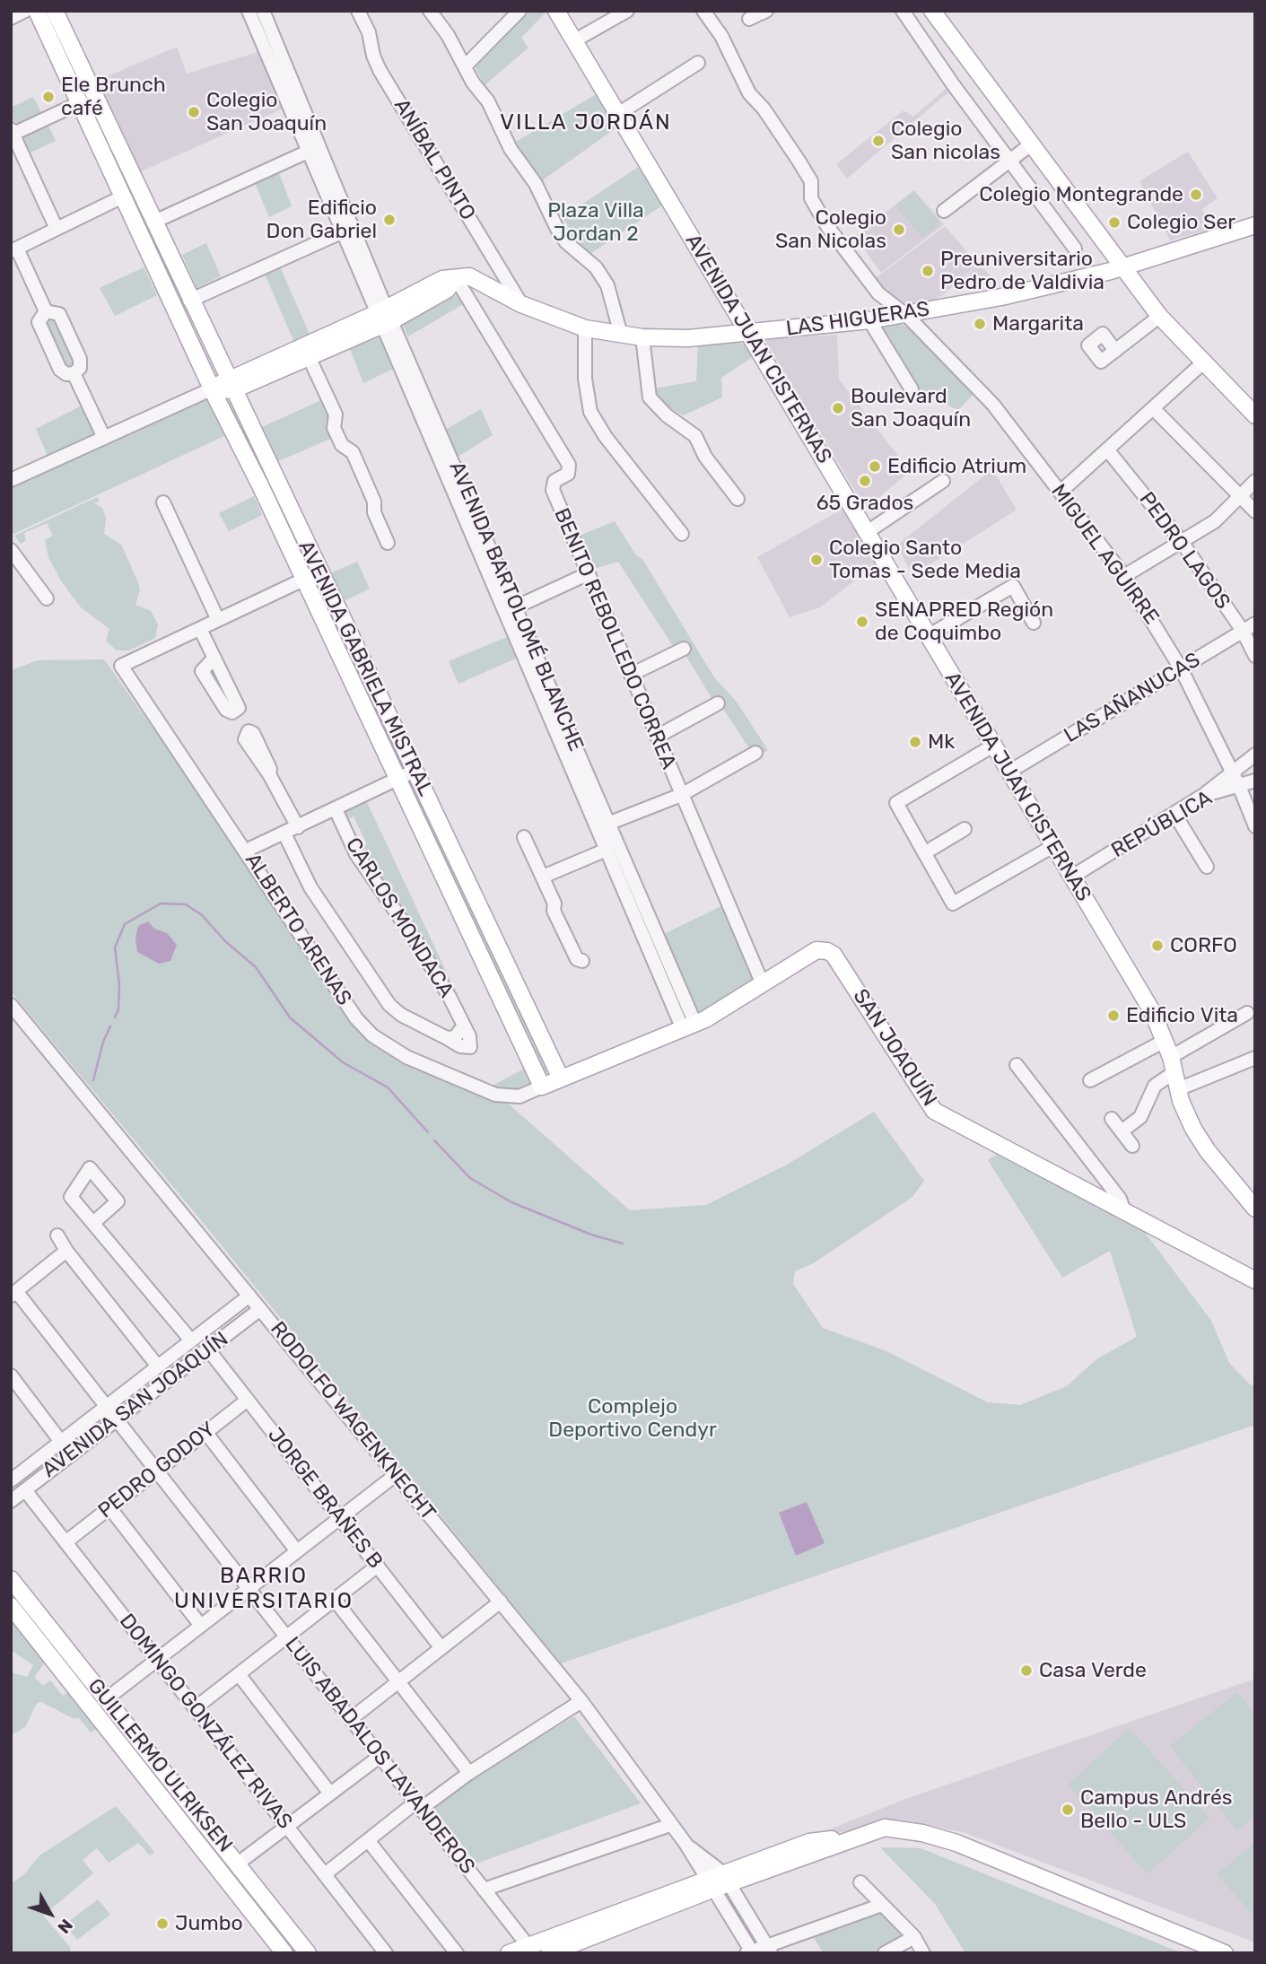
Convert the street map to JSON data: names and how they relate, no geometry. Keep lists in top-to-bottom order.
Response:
{
  "streets": {
    "main road": [
      "LAS HIGUERAS",
      "AVENIDA JUAN CISTERNAS",
      "AVENIDA GABRIELA MISTRAL",
      "SAN JOAQUÍN",
      "GUILLERMO ULRIKSEN"
    ],
    "street": [
      "ANÍBAL PINTO",
      "PEDRO LAGOS",
      "MIGUEL AGUIRRE",
      "AVENIDA BARTOLOMÉ BLANCHE",
      "BENITO REBOLLEDO CORREA",
      "LAS AÑANUCAS",
      "REPÚBLICA",
      "CARLOS MONDACA",
      "ALBERTO ARENAS",
      "AVENIDA SAN JOAQUÍN",
      "RODOLFO WAGENKNECHT",
      "PEDRO GODOY",
      "JORGE BRAÑES B",
      "DOMINGO GONZÁLEZ RIVAS",
      "LUIS ABADALOS LAVANDEROS"
    ]
  },
  "crossings": [
    ["ANÍBAL PINTO", "LAS HIGUERAS"],
    ["LAS HIGUERAS", "AVENIDA JUAN CISTERNAS"],
    ["LAS HIGUERAS", "MIGUEL AGUIRRE"],
    ["LAS HIGUERAS", "BENITO REBOLLEDO CORREA"],
    ["AVENIDA JUAN CISTERNAS", "LAS AÑANUCAS"],
    ["AVENIDA JUAN CISTERNAS", "REPÚBLICA"],
    ["PEDRO LAGOS", "LAS AÑANUCAS"],
    ["MIGUEL AGUIRRE", "LAS AÑANUCAS"],
    ["MIGUEL AGUIRRE", "REPÚBLICA"],
    ["AVENIDA BARTOLOMÉ BLANCHE", "SAN JOAQUÍN"],
    ["BENITO REBOLLEDO CORREA", "SAN JOAQUÍN"],
    ["AVENIDA GABRIELA MISTRAL", "ALBERTO ARENAS"],
    ["AVENIDA GABRIELA MISTRAL", "SAN JOAQUÍN"],
    ["ALBERTO ARENAS", "SAN JOAQUÍN"],
    ["AVENIDA SAN JOAQUÍN", "RODOLFO WAGENKNECHT"],
    ["AVENIDA SAN JOAQUÍN", "JORGE BRAÑES B"],
    ["AVENIDA SAN JOAQUÍN", "DOMINGO GONZÁLEZ RIVAS"],
    ["AVENIDA SAN JOAQUÍN", "LUIS ABADALOS LAVANDEROS"],
    ["PEDRO GODOY", "JORGE BRAÑES B"],
    ["PEDRO GODOY", "DOMINGO GONZÁLEZ RIVAS"],
    ["PEDRO GODOY", "LUIS ABADALOS LAVANDEROS"]
  ],
  "districts": ["VILLA JORDÁN", "BARRIO UNIVERSITARIO"],
  "parks": ["Plaza Villa Jordan 2", "Complejo Deportivo Cendyr"],
  "places": [
    "Ele Brunch café",
    "Colegio San Joaquín",
    "Colegio San nicolas",
    "Colegio Montegrande",
    "Edificio Don Gabriel",
    "Colegio Ser",
    "Colegio San Nicolas",
    "Preuniversitario Pedro de Valdivia",
    "Margarita",
    "Boulevard San Joaquín",
    "Edificio Atrium",
    "65 Grados",
    "Colegio Santo Tomas - Sede Media",
    "SENAPRED Región de Coquimbo",
    "Mk",
    "CORFO",
    "Edificio Vita",
    "Casa Verde",
    "Campus Andrés Bello - ULS",
    "Jumbo"
  ],
  "north": "bottom right"
}
